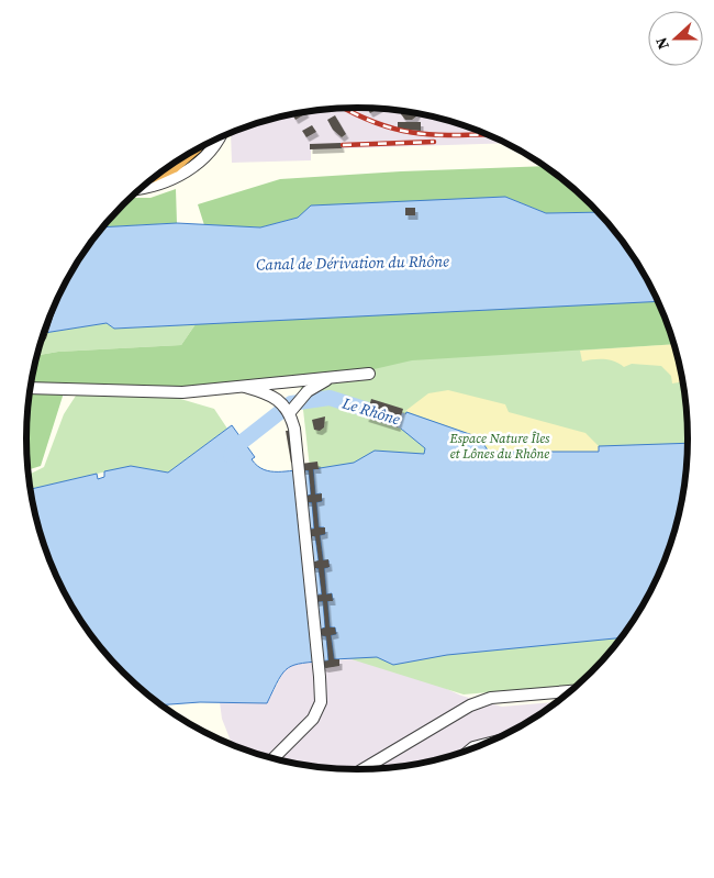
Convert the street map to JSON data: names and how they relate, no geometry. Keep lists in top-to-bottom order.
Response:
{
  "water": ["Canal de Dérivation du Rhône", "Le Rhône"],
  "parks": ["Espace Nature Îles et Lônes du Rhône"],
  "north": "left"
}
